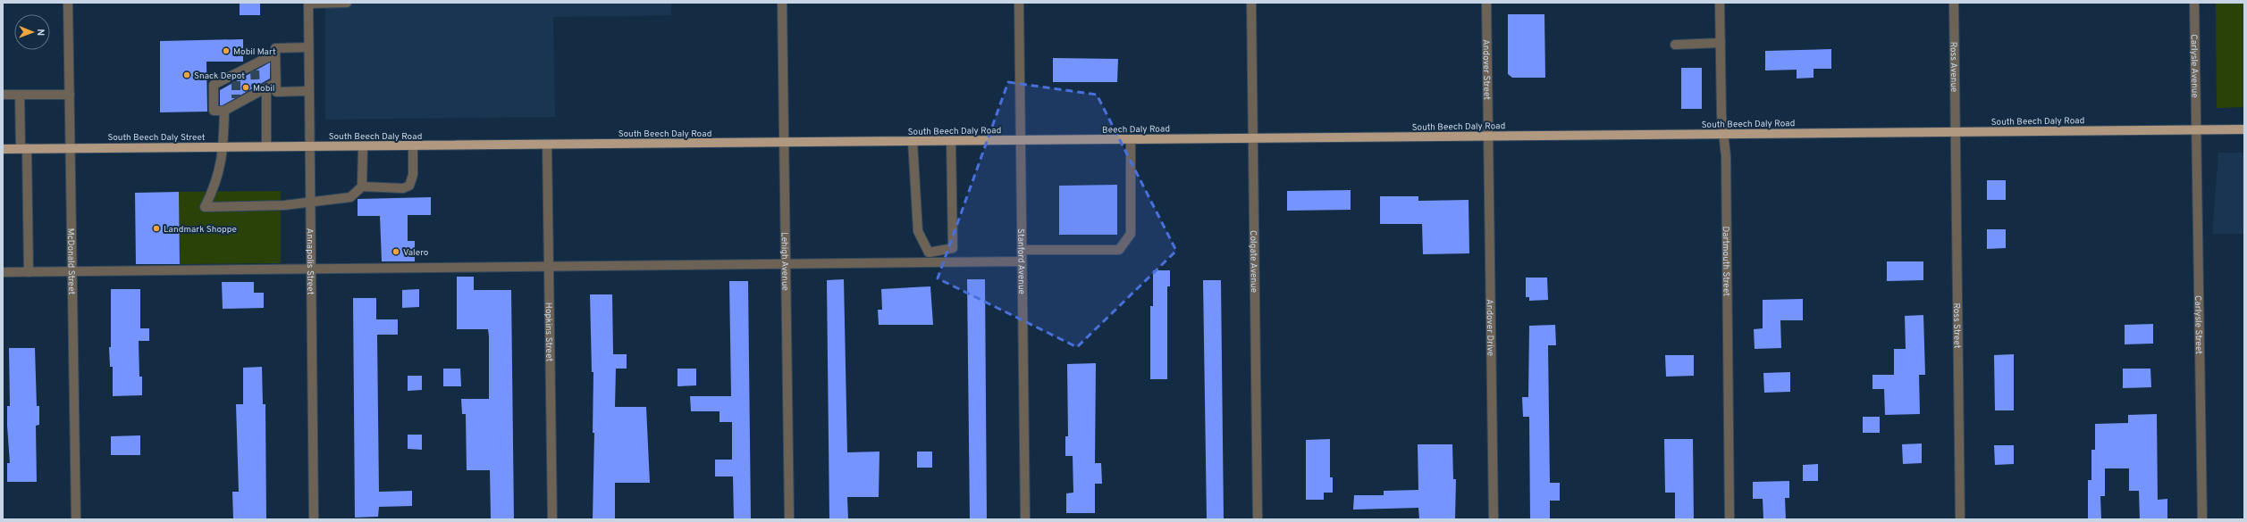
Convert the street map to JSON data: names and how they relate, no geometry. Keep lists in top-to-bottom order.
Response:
{
  "streets": {
    "main road": ["South Beech Daly Road", "Beech Daly Road", "South Beech Daly Street"],
    "street": [
      "Carlysle Avenue",
      "Ross Avenue",
      "Andover Street",
      "Annapolis Street",
      "Colgate Avenue",
      "Dartmouth Street",
      "McDonald Street",
      "Lehigh Avenue",
      "Stanford Avenue",
      "Carlysle Street",
      "Ross Street",
      "Andover Drive",
      "Hopkins Street"
    ]
  },
  "crossings": [
    ["Carlysle Avenue", "South Beech Daly Road"],
    ["Carlysle Avenue", "Carlysle Street"],
    ["Ross Avenue", "South Beech Daly Road"],
    ["Ross Avenue", "Ross Street"],
    ["Andover Street", "South Beech Daly Road"],
    ["Andover Street", "Andover Drive"],
    ["South Beech Daly Road", "Beech Daly Road"],
    ["South Beech Daly Road", "South Beech Daly Street"],
    ["South Beech Daly Road", "Annapolis Street"],
    ["South Beech Daly Road", "Colgate Avenue"],
    ["South Beech Daly Road", "Dartmouth Street"],
    ["South Beech Daly Road", "Lehigh Avenue"],
    ["South Beech Daly Road", "Stanford Avenue"],
    ["South Beech Daly Road", "Carlysle Street"],
    ["South Beech Daly Road", "Ross Street"],
    ["South Beech Daly Road", "Andover Drive"],
    ["South Beech Daly Road", "Hopkins Street"],
    ["Beech Daly Road", "Colgate Avenue"],
    ["Beech Daly Road", "Stanford Avenue"],
    ["South Beech Daly Street", "Annapolis Street"],
    ["South Beech Daly Street", "McDonald Street"]
  ],
  "places": [
    "Mobil Mart",
    "Snack Depot",
    "Mobil",
    "Landmark Shoppe",
    "Valero"
  ],
  "north": "right"
}
